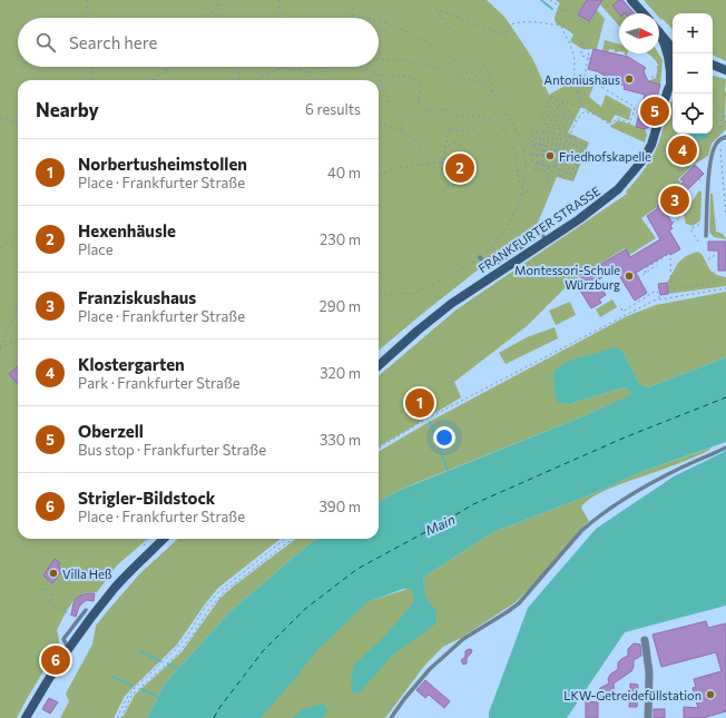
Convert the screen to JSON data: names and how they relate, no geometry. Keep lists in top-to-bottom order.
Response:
{
  "streets": {
    "main road": ["FRANKFURTER STRASSE"]
  },
  "water": ["Main"],
  "places": [
    "Antoniushaus",
    "Friedhofskapelle",
    "Montessori-Schule Würzburg",
    "Villa Heß",
    "LKW-Getreidefüllstation"
  ],
  "north": "right",
  "page": {
    "map_buttons": ["+", "−"],
    "search": "Search here",
    "heading": ["Nearby", "6 results"],
    "pins": [
      "5",
      "4",
      "2",
      "3",
      "1",
      "6"
    ],
    "list": [
      {
        "mark": "1",
        "name": "Norbertusheimstollen",
        "note": "Place · Frankfurter Straße",
        "value": "40 m"
      },
      {
        "mark": "2",
        "name": "Hexenhäusle",
        "note": "Place",
        "value": "230 m"
      },
      {
        "mark": "3",
        "name": "Franziskushaus",
        "note": "Place · Frankfurter Straße",
        "value": "290 m"
      },
      {
        "mark": "4",
        "name": "Klostergarten",
        "note": "Park · Frankfurter Straße",
        "value": "320 m"
      },
      {
        "mark": "5",
        "name": "Oberzell",
        "note": "Bus stop · Frankfurter Straße",
        "value": "330 m"
      },
      {
        "mark": "6",
        "name": "Strigler-Bildstock",
        "note": "Place · Frankfurter Straße",
        "value": "390 m"
      }
    ]
  }
}
